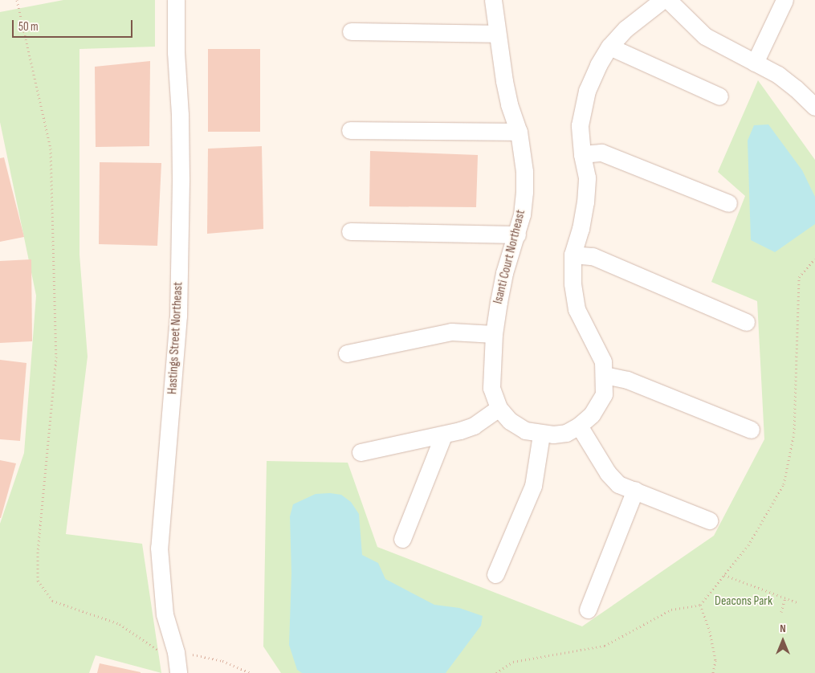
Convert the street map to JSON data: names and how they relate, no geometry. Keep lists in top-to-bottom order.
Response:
{
  "streets": {
    "street": ["Isanti Court Northeast", "Hastings Street Northeast"]
  },
  "parks": ["Deacons Park"],
  "scale_bar": "50 m",
  "north": "top"
}
